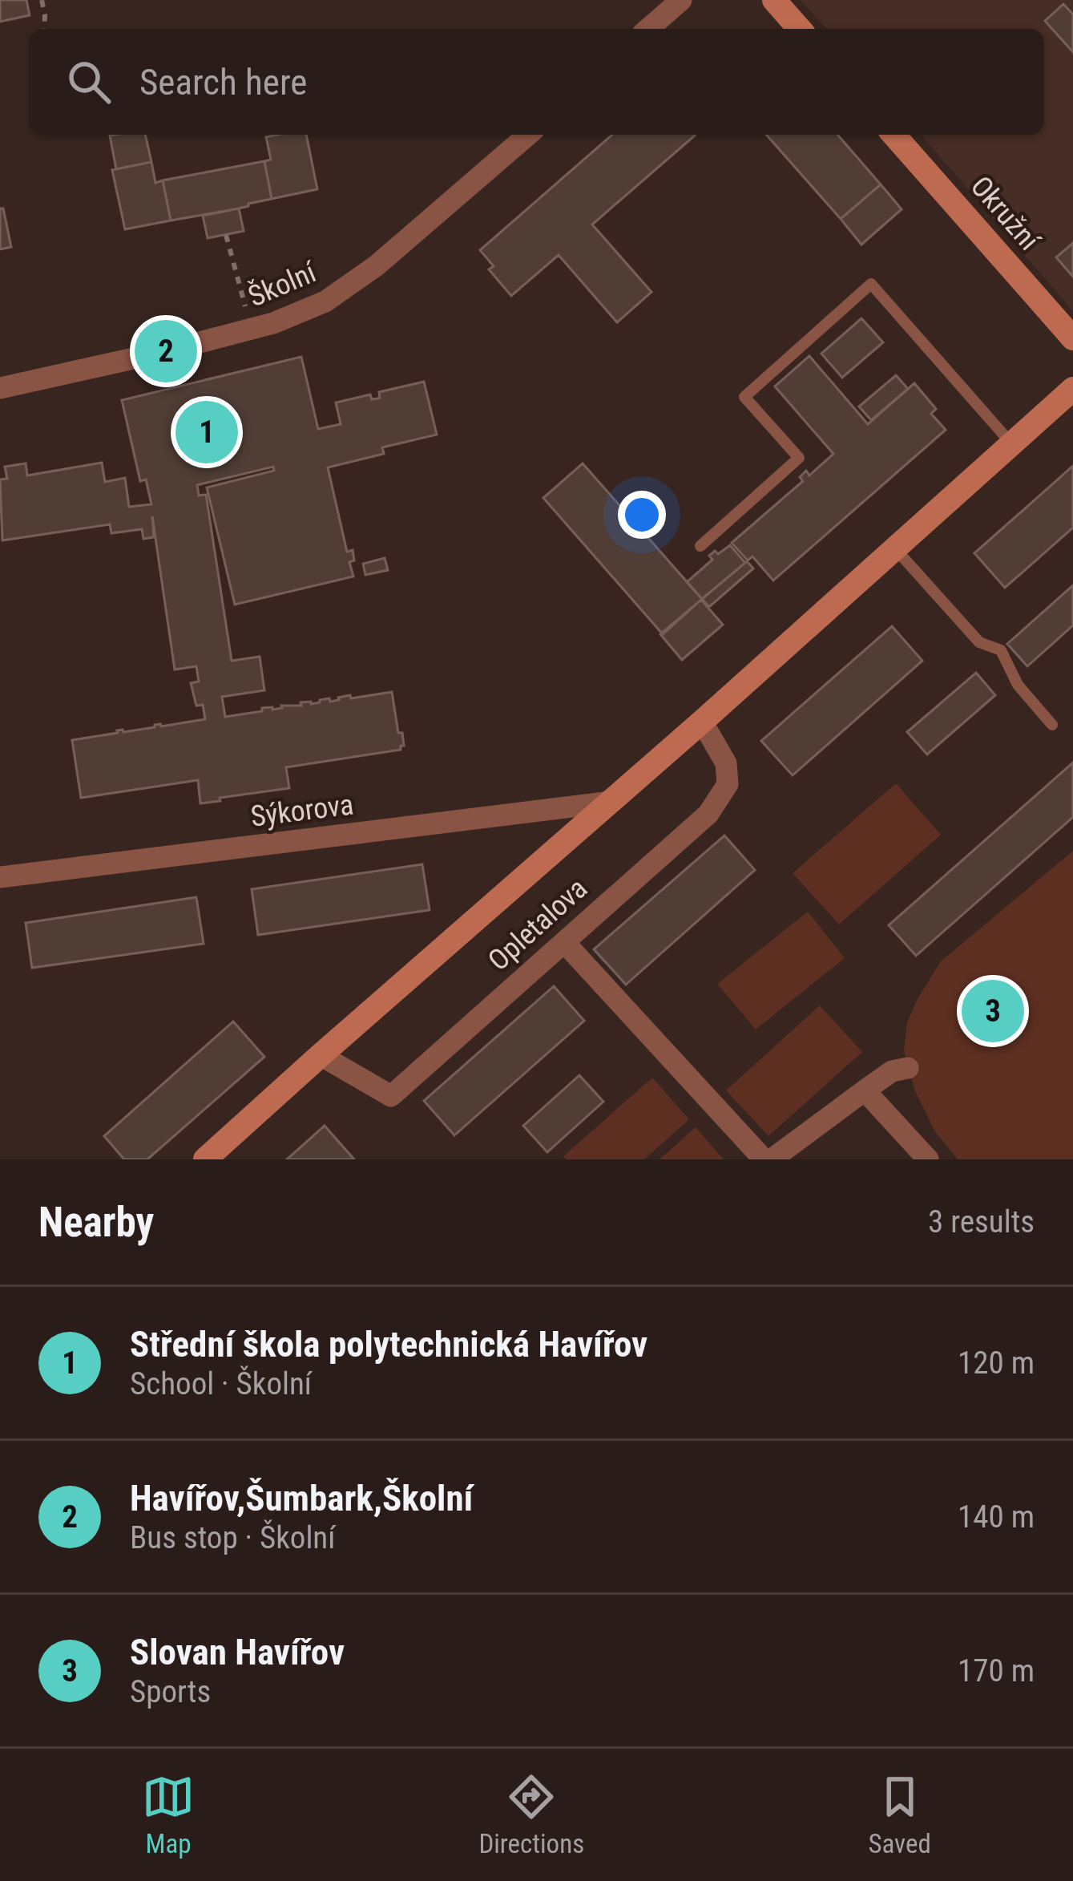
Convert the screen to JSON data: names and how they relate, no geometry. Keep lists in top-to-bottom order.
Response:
{
  "streets": {
    "street": [
      "Okružní",
      "Školní",
      "Sýkorova",
      "Opletalova"
    ]
  },
  "crossings": [
    ["Sýkorova", "Opletalova"]
  ],
  "page": {
    "search": "Search here",
    "pins": ["2", "1", "3"],
    "heading": ["Nearby", "3 results"],
    "list": [
      {
        "mark": "1",
        "name": "Střední škola polytechnická Havířov",
        "note": "School · Školní",
        "value": "120 m"
      },
      {
        "mark": "2",
        "name": "Havířov,Šumbark,Školní",
        "note": "Bus stop · Školní",
        "value": "140 m"
      },
      {
        "mark": "3",
        "name": "Slovan Havířov",
        "note": "Sports",
        "value": "170 m"
      }
    ],
    "nav": ["Map", "Directions", "Saved"]
  }
}
